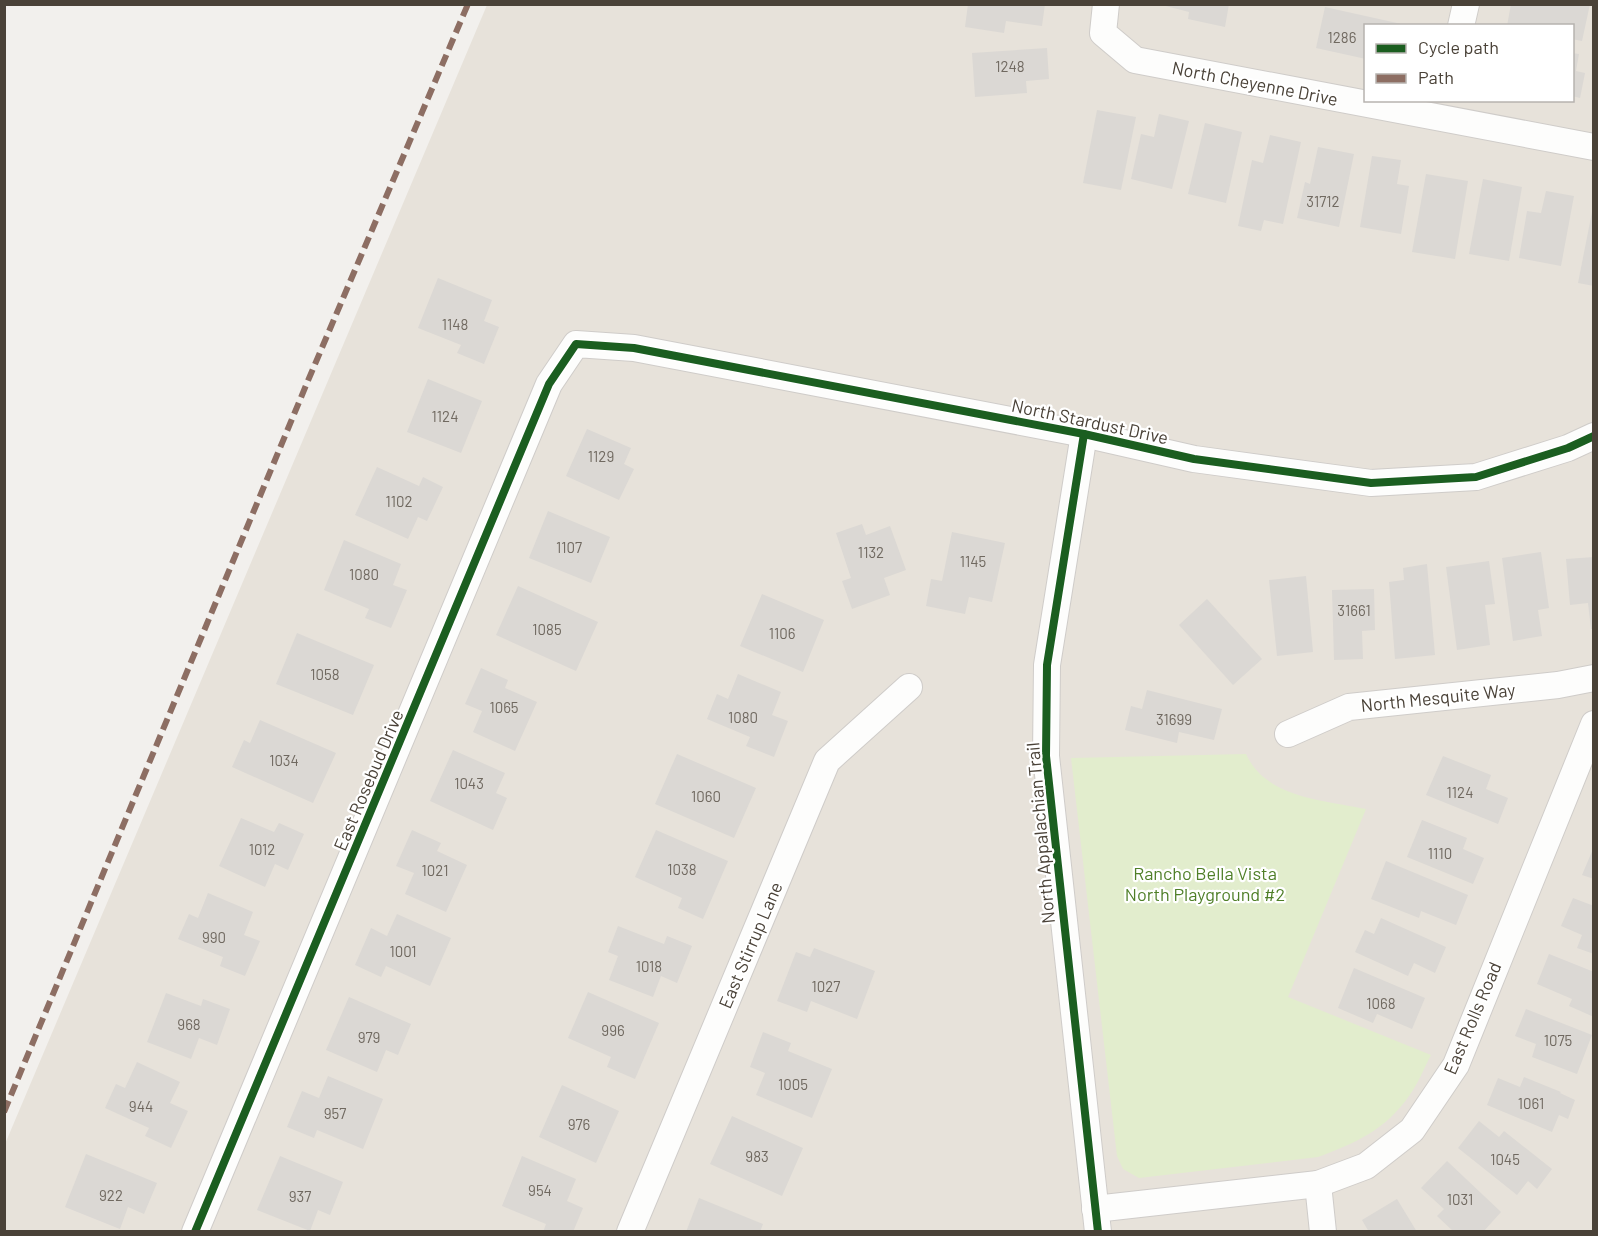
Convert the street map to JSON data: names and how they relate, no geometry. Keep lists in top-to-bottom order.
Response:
{
  "streets": {
    "street": [
      "North Cheyenne Drive",
      "North Stardust Drive",
      "North Mesquite Way",
      "East Rosebud Drive",
      "North Appalachian Trail",
      "East Stirrup Lane",
      "East Rolls Road"
    ]
  },
  "crossings": [
    ["North Stardust Drive", "East Rosebud Drive"],
    ["North Stardust Drive", "North Appalachian Trail"],
    ["North Appalachian Trail", "East Rolls Road"]
  ],
  "parks": ["Rancho Bella Vista North Playground #2"],
  "house_numbers": [
    "1286",
    "1248",
    "31712",
    "1148",
    "1124",
    "1129",
    "1102",
    "1107",
    "1132",
    "1145",
    "1080",
    "31661",
    "1085",
    "1106",
    "1058",
    "1065",
    "1080",
    "31699",
    "1034",
    "1043",
    "1124",
    "1060",
    "1012",
    "1110",
    "1038",
    "1021",
    "990",
    "1001",
    "1018",
    "1027",
    "1068",
    "968",
    "996",
    "979",
    "1075",
    "1005",
    "1061",
    "944",
    "957",
    "976",
    "983",
    "1045",
    "954",
    "922",
    "937",
    "1031"
  ],
  "legend": ["Cycle path", "Path"]
}
